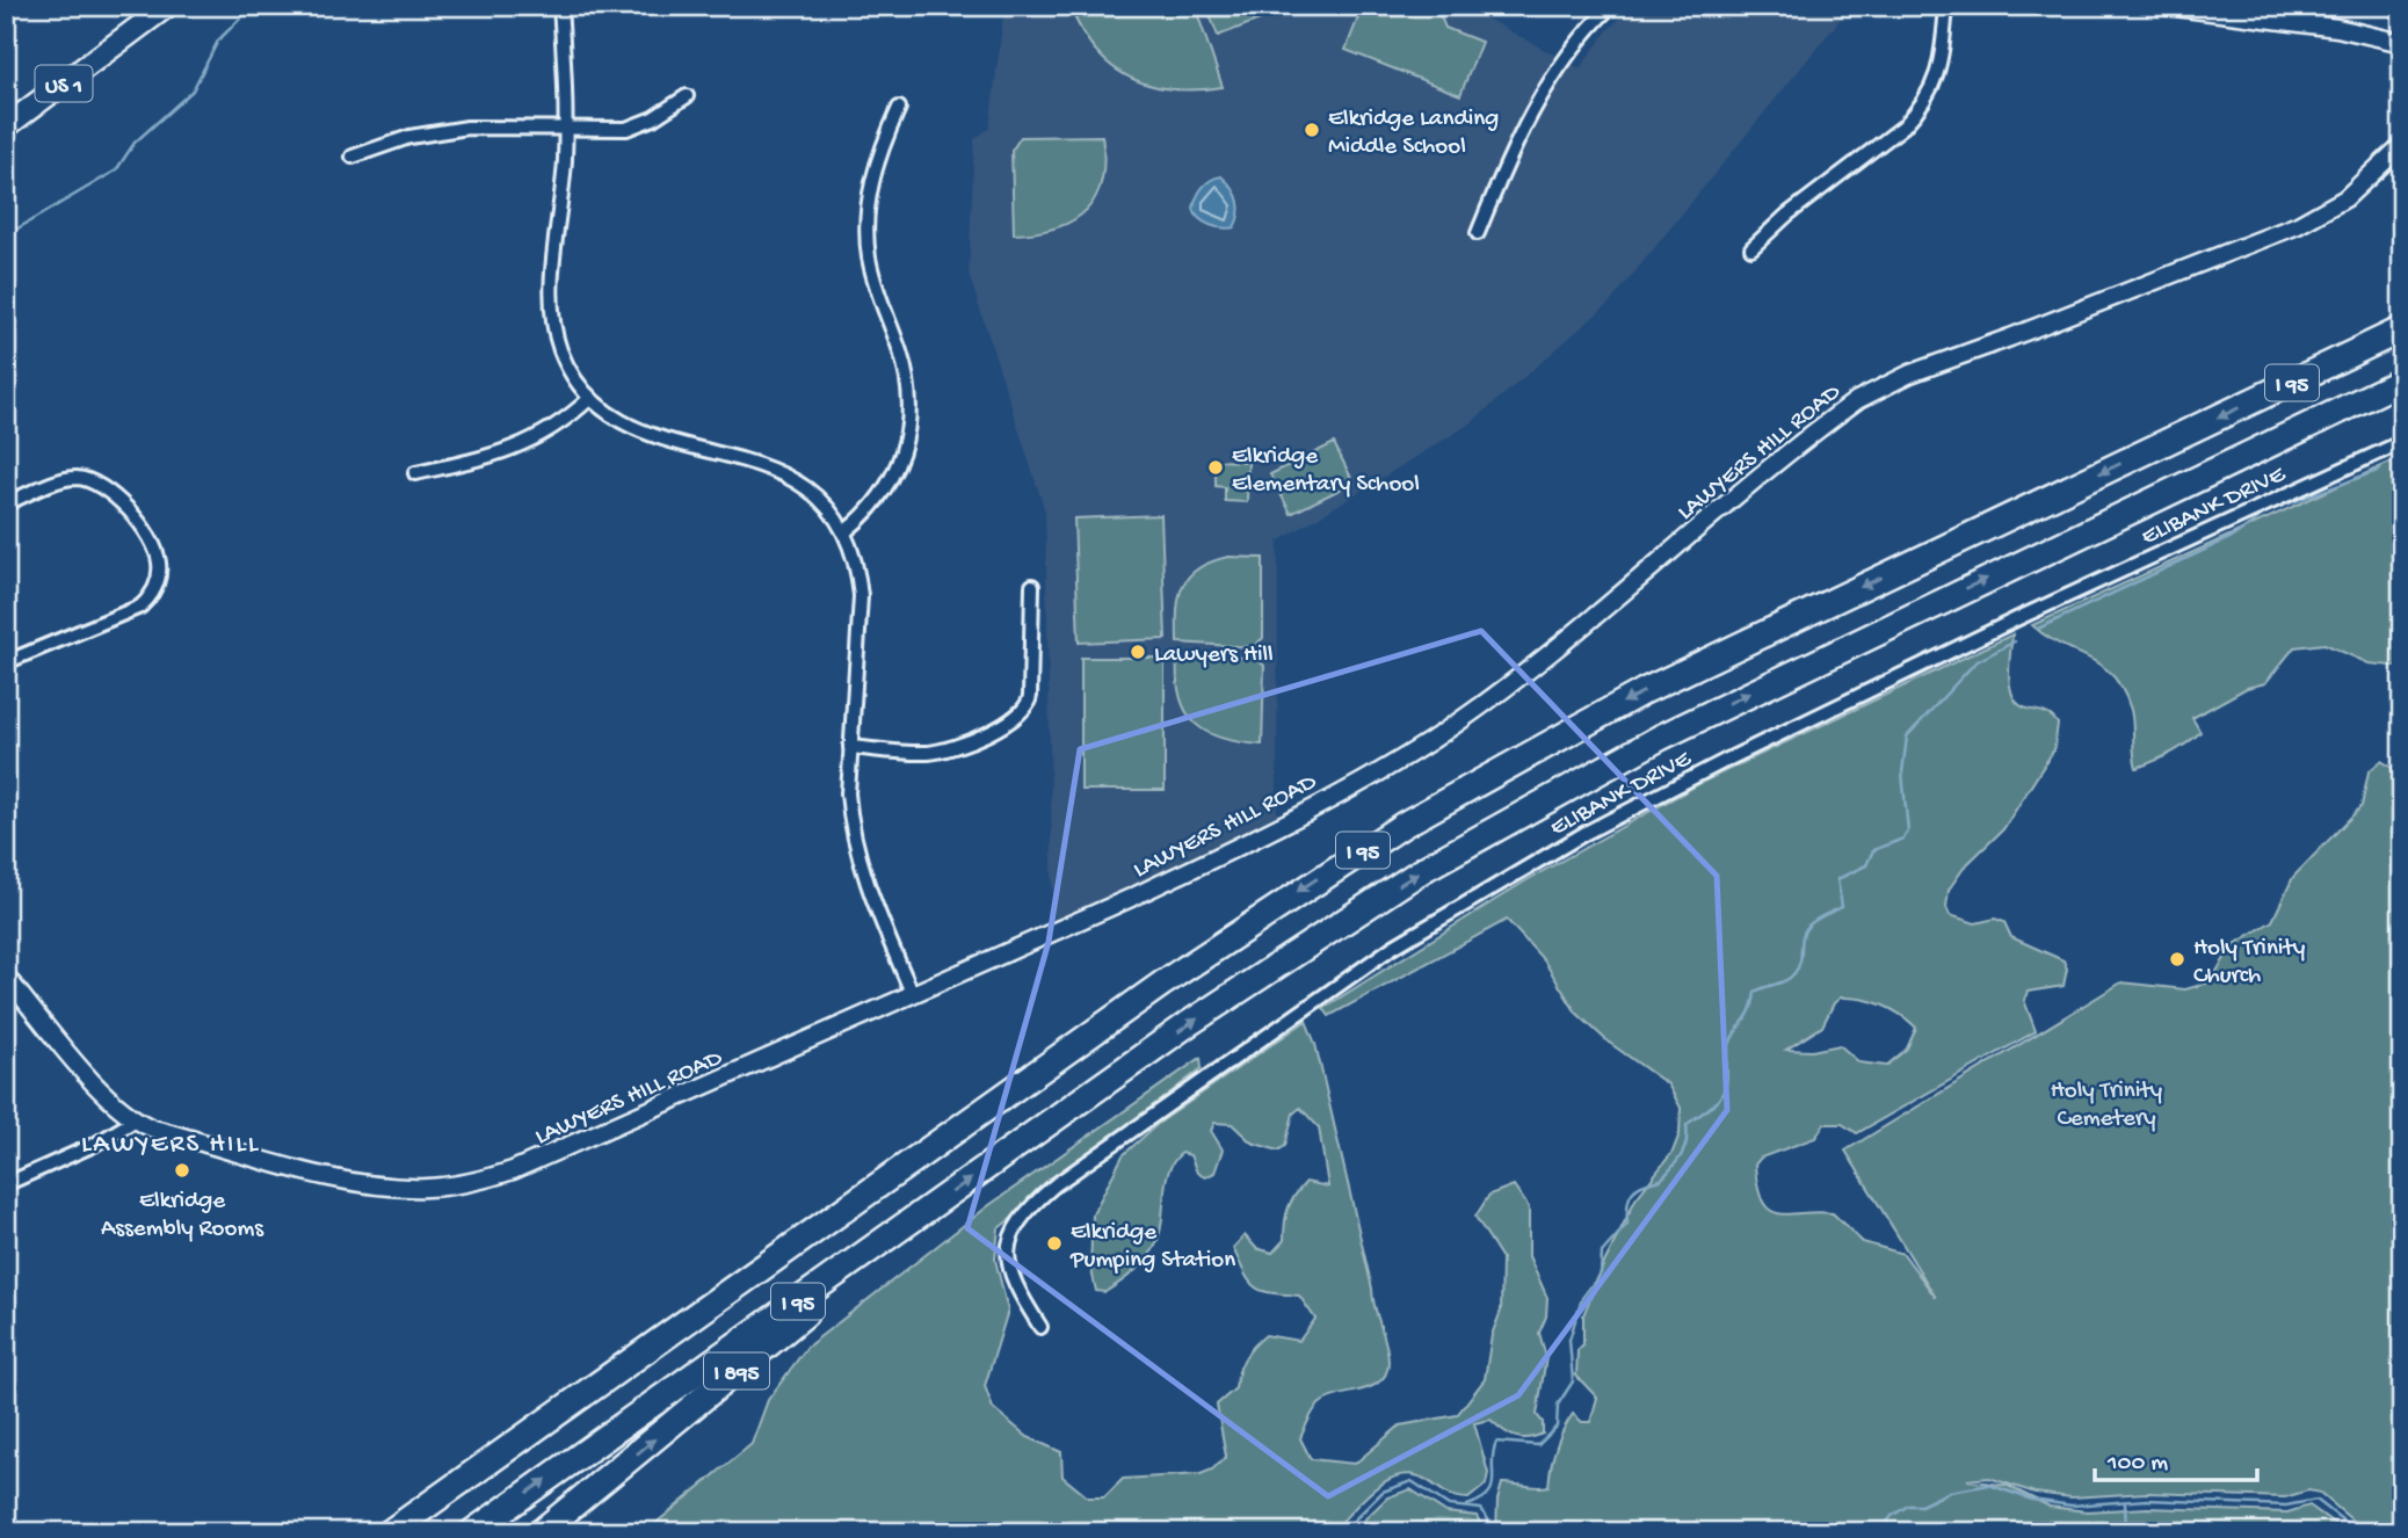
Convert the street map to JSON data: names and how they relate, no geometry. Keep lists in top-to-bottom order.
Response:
{
  "streets": {
    "highway": ["I 95", "I 895"],
    "main road": ["US 1"],
    "street": ["LAWYERS HILL ROAD", "ELIBANK DRIVE"]
  },
  "crossings": [
    ["I 95", "I 895"]
  ],
  "districts": ["LAWYERS HILL"],
  "parks": ["Holy Trinity Cemetery"],
  "places": [
    "Elkridge Landing Middle School",
    "Elkridge Elementary School",
    "Lawyers Hill",
    "Holy Trinity Church",
    "Elkridge Assembly Rooms",
    "Elkridge Pumping Station"
  ],
  "scale_bar": "100 m"
}
